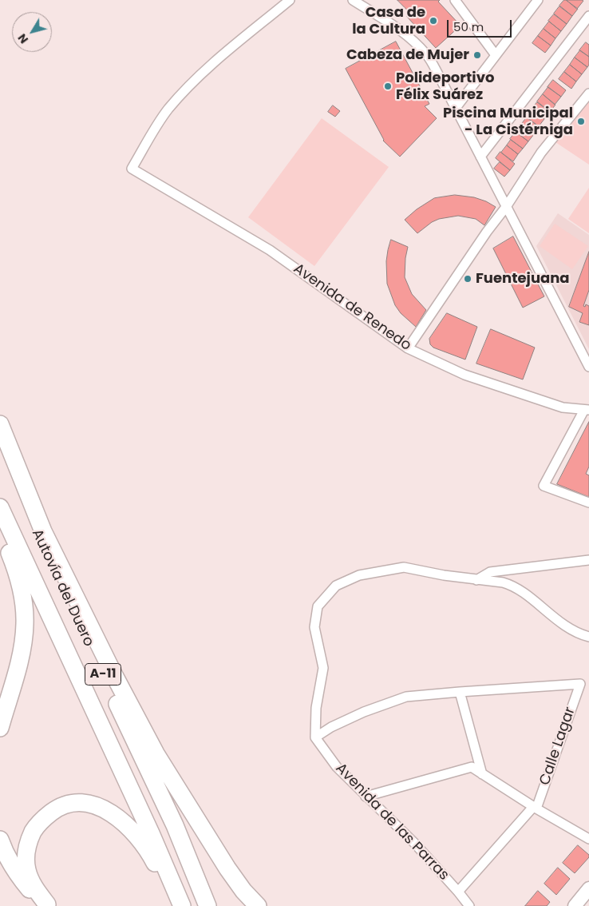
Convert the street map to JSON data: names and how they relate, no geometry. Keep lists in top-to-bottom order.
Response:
{
  "streets": {
    "highway": ["Autovía del Duero", "A-11"],
    "street": ["Avenida de Renedo", "Calle Lagar", "Avenida de las Parras"]
  },
  "places": [
    "Casa de la Cultura",
    "Cabeza de Mujer",
    "Polideportivo Félix Suárez",
    "Piscina Municipal - La Cistérniga",
    "Fuentejuana"
  ],
  "scale_bar": "50 m",
  "north": "bottom left"
}
